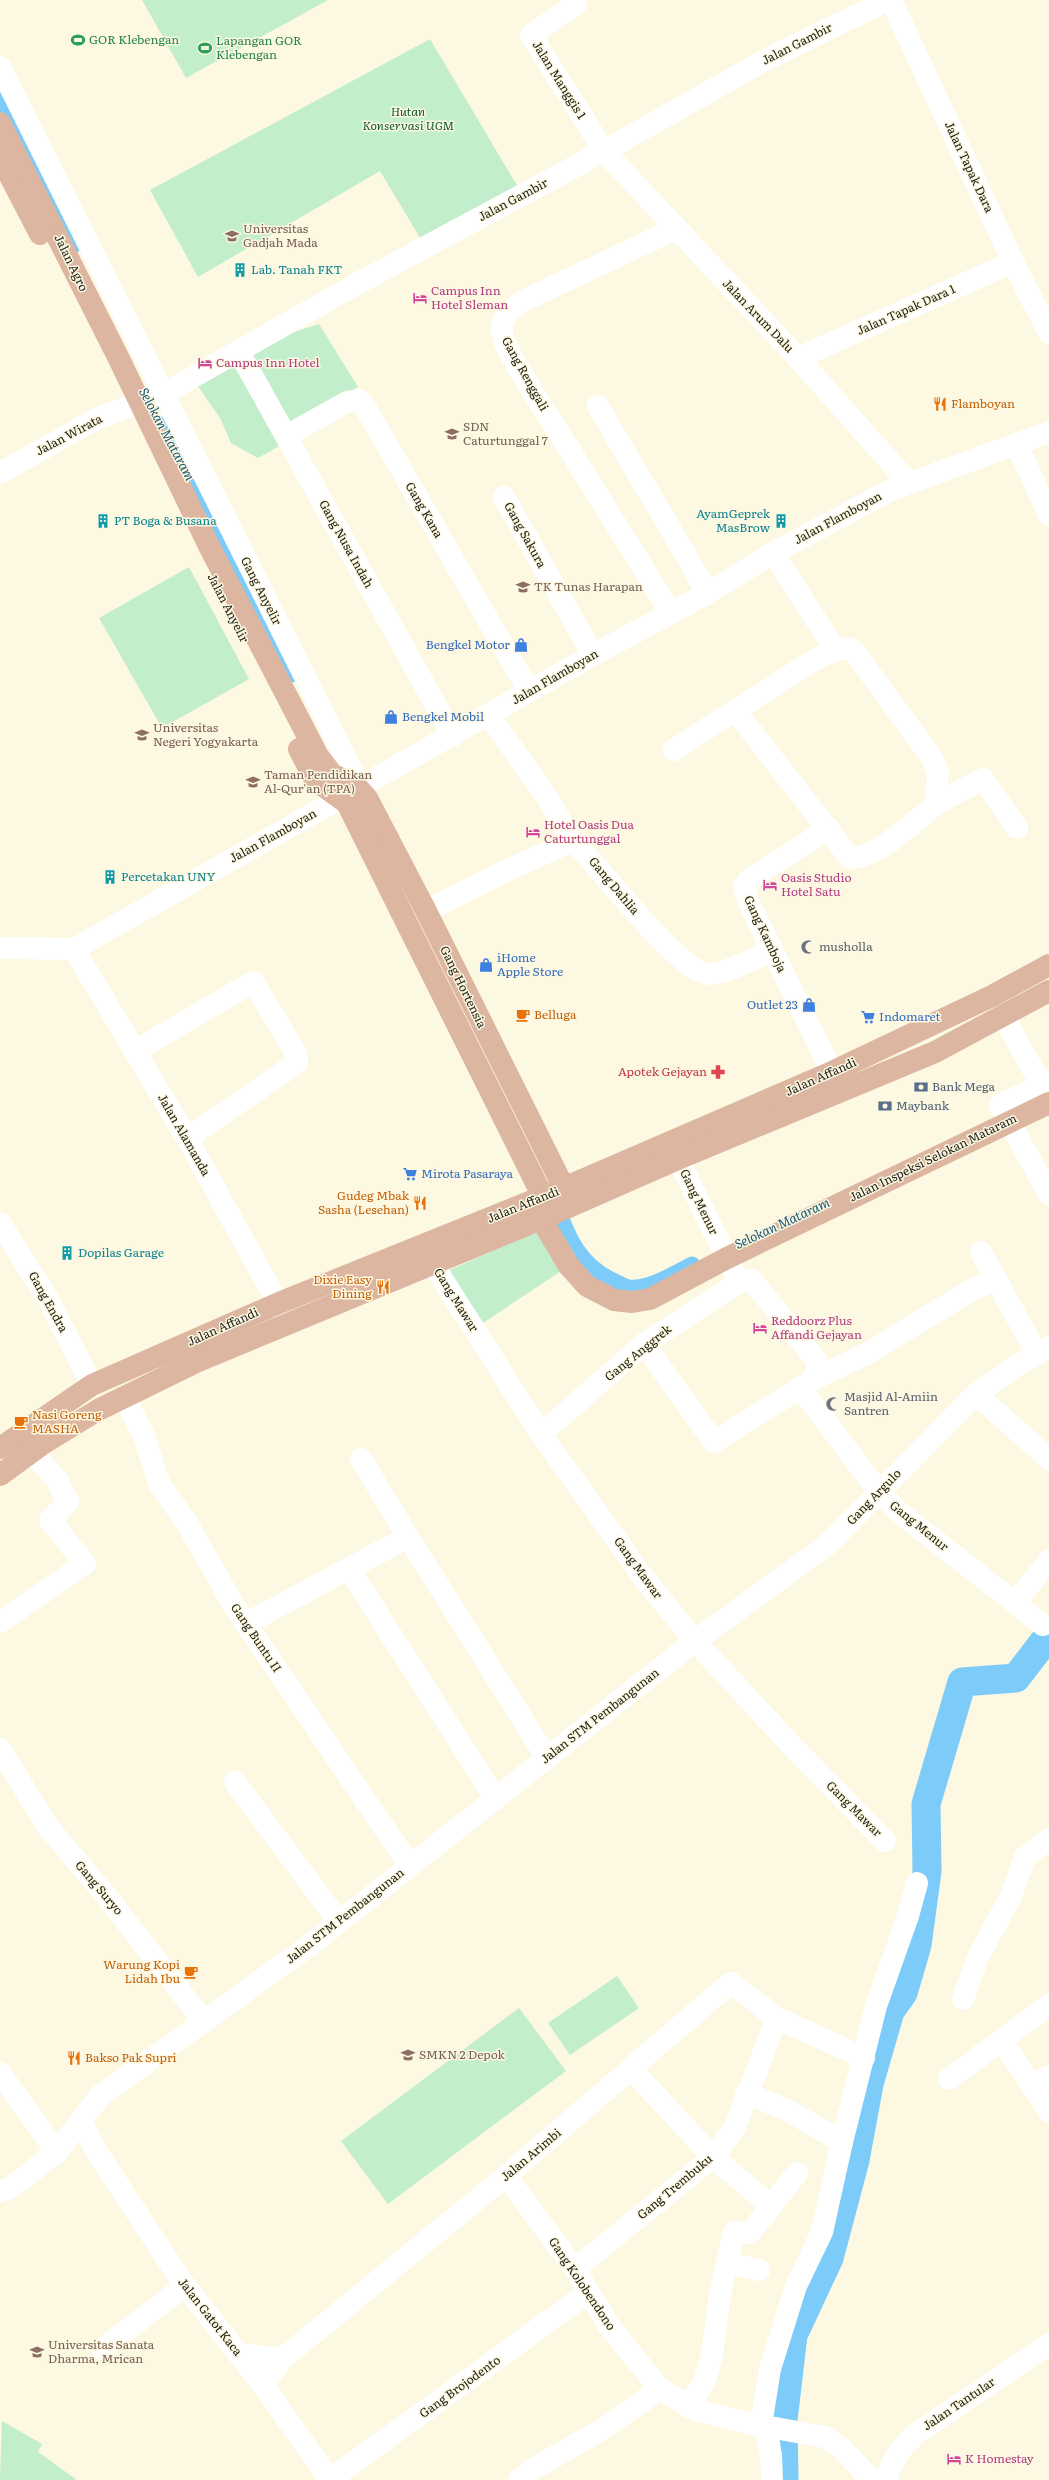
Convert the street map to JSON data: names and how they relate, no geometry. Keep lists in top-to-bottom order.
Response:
{
  "streets": {
    "main road": [
      "Jalan Agro",
      "Jalan Anyelir",
      "Gang Hortensia",
      "Jalan Affandi",
      "Jalan Inspeksi Selokan Mataram"
    ],
    "street": [
      "Jalan Gambir",
      "Jalan Manggis 1",
      "Jalan Tapak Dara",
      "Jalan Tapak Dara 1",
      "Jalan Arum Dalu",
      "Gang Renggali",
      "Jalan Wirata",
      "Gang Kana",
      "Jalan Flamboyan",
      "Gang Sakura",
      "Gang Nusa Indah",
      "Gang Anyelir",
      "Gang Dahlia",
      "Gang Kamboja",
      "Jalan Alamanda",
      "Gang Menur",
      "Gang Mawar",
      "Gang Endra",
      "Gang Anggrek",
      "Gang Argulo",
      "Gang Buntu II",
      "Jalan STM Pembangunan",
      "Gang Suryo",
      "Jalan Arimbi",
      "Gang Trembuku",
      "Gang Kolobendono",
      "Jalan Gatot Kaca",
      "Gang Brojodento",
      "Jalan Tantular"
    ]
  },
  "crossings": [
    ["Jalan Gambir", "Jalan Manggis 1"],
    ["Jalan Gambir", "Jalan Tapak Dara"],
    ["Jalan Gambir", "Jalan Agro"],
    ["Jalan Gambir", "Jalan Arum Dalu"],
    ["Jalan Gambir", "Jalan Wirata"],
    ["Jalan Gambir", "Gang Nusa Indah"],
    ["Jalan Gambir", "Gang Anyelir"],
    ["Jalan Gambir", "Jalan Anyelir"],
    ["Jalan Manggis 1", "Jalan Arum Dalu"],
    ["Jalan Tapak Dara", "Jalan Tapak Dara 1"],
    ["Jalan Agro", "Jalan Wirata"],
    ["Jalan Agro", "Gang Anyelir"],
    ["Jalan Agro", "Jalan Anyelir"],
    ["Jalan Tapak Dara 1", "Jalan Arum Dalu"],
    ["Jalan Arum Dalu", "Gang Renggali"],
    ["Jalan Arum Dalu", "Jalan Flamboyan"],
    ["Gang Renggali", "Jalan Flamboyan"],
    ["Jalan Wirata", "Gang Anyelir"],
    ["Jalan Wirata", "Jalan Anyelir"],
    ["Gang Kana", "Jalan Flamboyan"],
    ["Gang Kana", "Gang Nusa Indah"],
    ["Jalan Flamboyan", "Gang Sakura"],
    ["Jalan Flamboyan", "Gang Nusa Indah"],
    ["Jalan Flamboyan", "Gang Anyelir"],
    ["Jalan Flamboyan", "Jalan Anyelir"],
    ["Jalan Flamboyan", "Gang Dahlia"],
    ["Jalan Flamboyan", "Gang Hortensia"],
    ["Jalan Flamboyan", "Jalan Alamanda"],
    ["Gang Anyelir", "Jalan Anyelir"],
    ["Gang Anyelir", "Gang Hortensia"],
    ["Jalan Anyelir", "Gang Hortensia"],
    ["Gang Dahlia", "Gang Kamboja"],
    ["Gang Kamboja", "Jalan Affandi"],
    ["Gang Hortensia", "Jalan Affandi"],
    ["Gang Hortensia", "Jalan Inspeksi Selokan Mataram"],
    ["Jalan Affandi", "Jalan Alamanda"],
    ["Jalan Affandi", "Jalan Inspeksi Selokan Mataram"],
    ["Jalan Affandi", "Gang Menur"],
    ["Jalan Affandi", "Gang Mawar"],
    ["Jalan Affandi", "Gang Endra"],
    ["Jalan Affandi", "Gang Buntu II"],
    ["Jalan Inspeksi Selokan Mataram", "Gang Menur"],
    ["Gang Menur", "Gang Argulo"],
    ["Gang Mawar", "Gang Anggrek"],
    ["Gang Mawar", "Gang Argulo"],
    ["Gang Mawar", "Jalan STM Pembangunan"],
    ["Gang Argulo", "Jalan STM Pembangunan"],
    ["Gang Buntu II", "Jalan STM Pembangunan"],
    ["Jalan STM Pembangunan", "Gang Suryo"],
    ["Jalan STM Pembangunan", "Jalan Gatot Kaca"],
    ["Jalan Arimbi", "Gang Trembuku"],
    ["Jalan Arimbi", "Gang Kolobendono"],
    ["Jalan Arimbi", "Jalan Gatot Kaca"],
    ["Gang Trembuku", "Gang Kolobendono"],
    ["Gang Kolobendono", "Gang Brojodento"],
    ["Jalan Gatot Kaca", "Gang Brojodento"]
  ],
  "water": ["Selokan Mataram"],
  "parks": ["Hutan Konservasi UGM"],
  "places": {
    "sports": ["GOR Klebengan", "Lapangan GOR Klebengan"],
    "school or university": [
      "Universitas Gadjah Mada",
      "SDN Caturtunggal 7",
      "TK Tunas Harapan",
      "Universitas Negeri Yogyakarta",
      "Taman Pendidikan Al-Qur'an (TPA)",
      "SMKN 2 Depok",
      "Universitas Sanata Dharma, Mrican"
    ],
    "building": [
      "Lab. Tanah FKT",
      "PT Boga & Busana",
      "AyamGeprek MasBrow",
      "Percetakan UNY",
      "Dopilas Garage"
    ],
    "hotel": [
      "Campus Inn Hotel Sleman",
      "Campus Inn Hotel",
      "Hotel Oasis Dua Caturtunggal",
      "Oasis Studio Hotel Satu",
      "Reddoorz Plus Affandi Gejayan",
      "K Homestay"
    ],
    "restaurant": [
      "Flamboyan",
      "Gudeg Mbak Sasha (Lesehan)",
      "Dixie Easy Dining",
      "Bakso Pak Supri"
    ],
    "shop": [
      "Bengkel Motor",
      "Bengkel Mobil",
      "iHome Apple Store",
      "Outlet 23"
    ],
    "mosque": ["musholla", "Masjid Al-Amiin Santren"],
    "cafe": ["Belluga", "Nasi Goreng MASHA", "Warung Kopi Lidah Ibu"],
    "supermarket": ["Indomaret", "Mirota Pasaraya"],
    "pharmacy": ["Apotek Gejayan"],
    "bank": ["Bank Mega", "Maybank"]
  }
}
